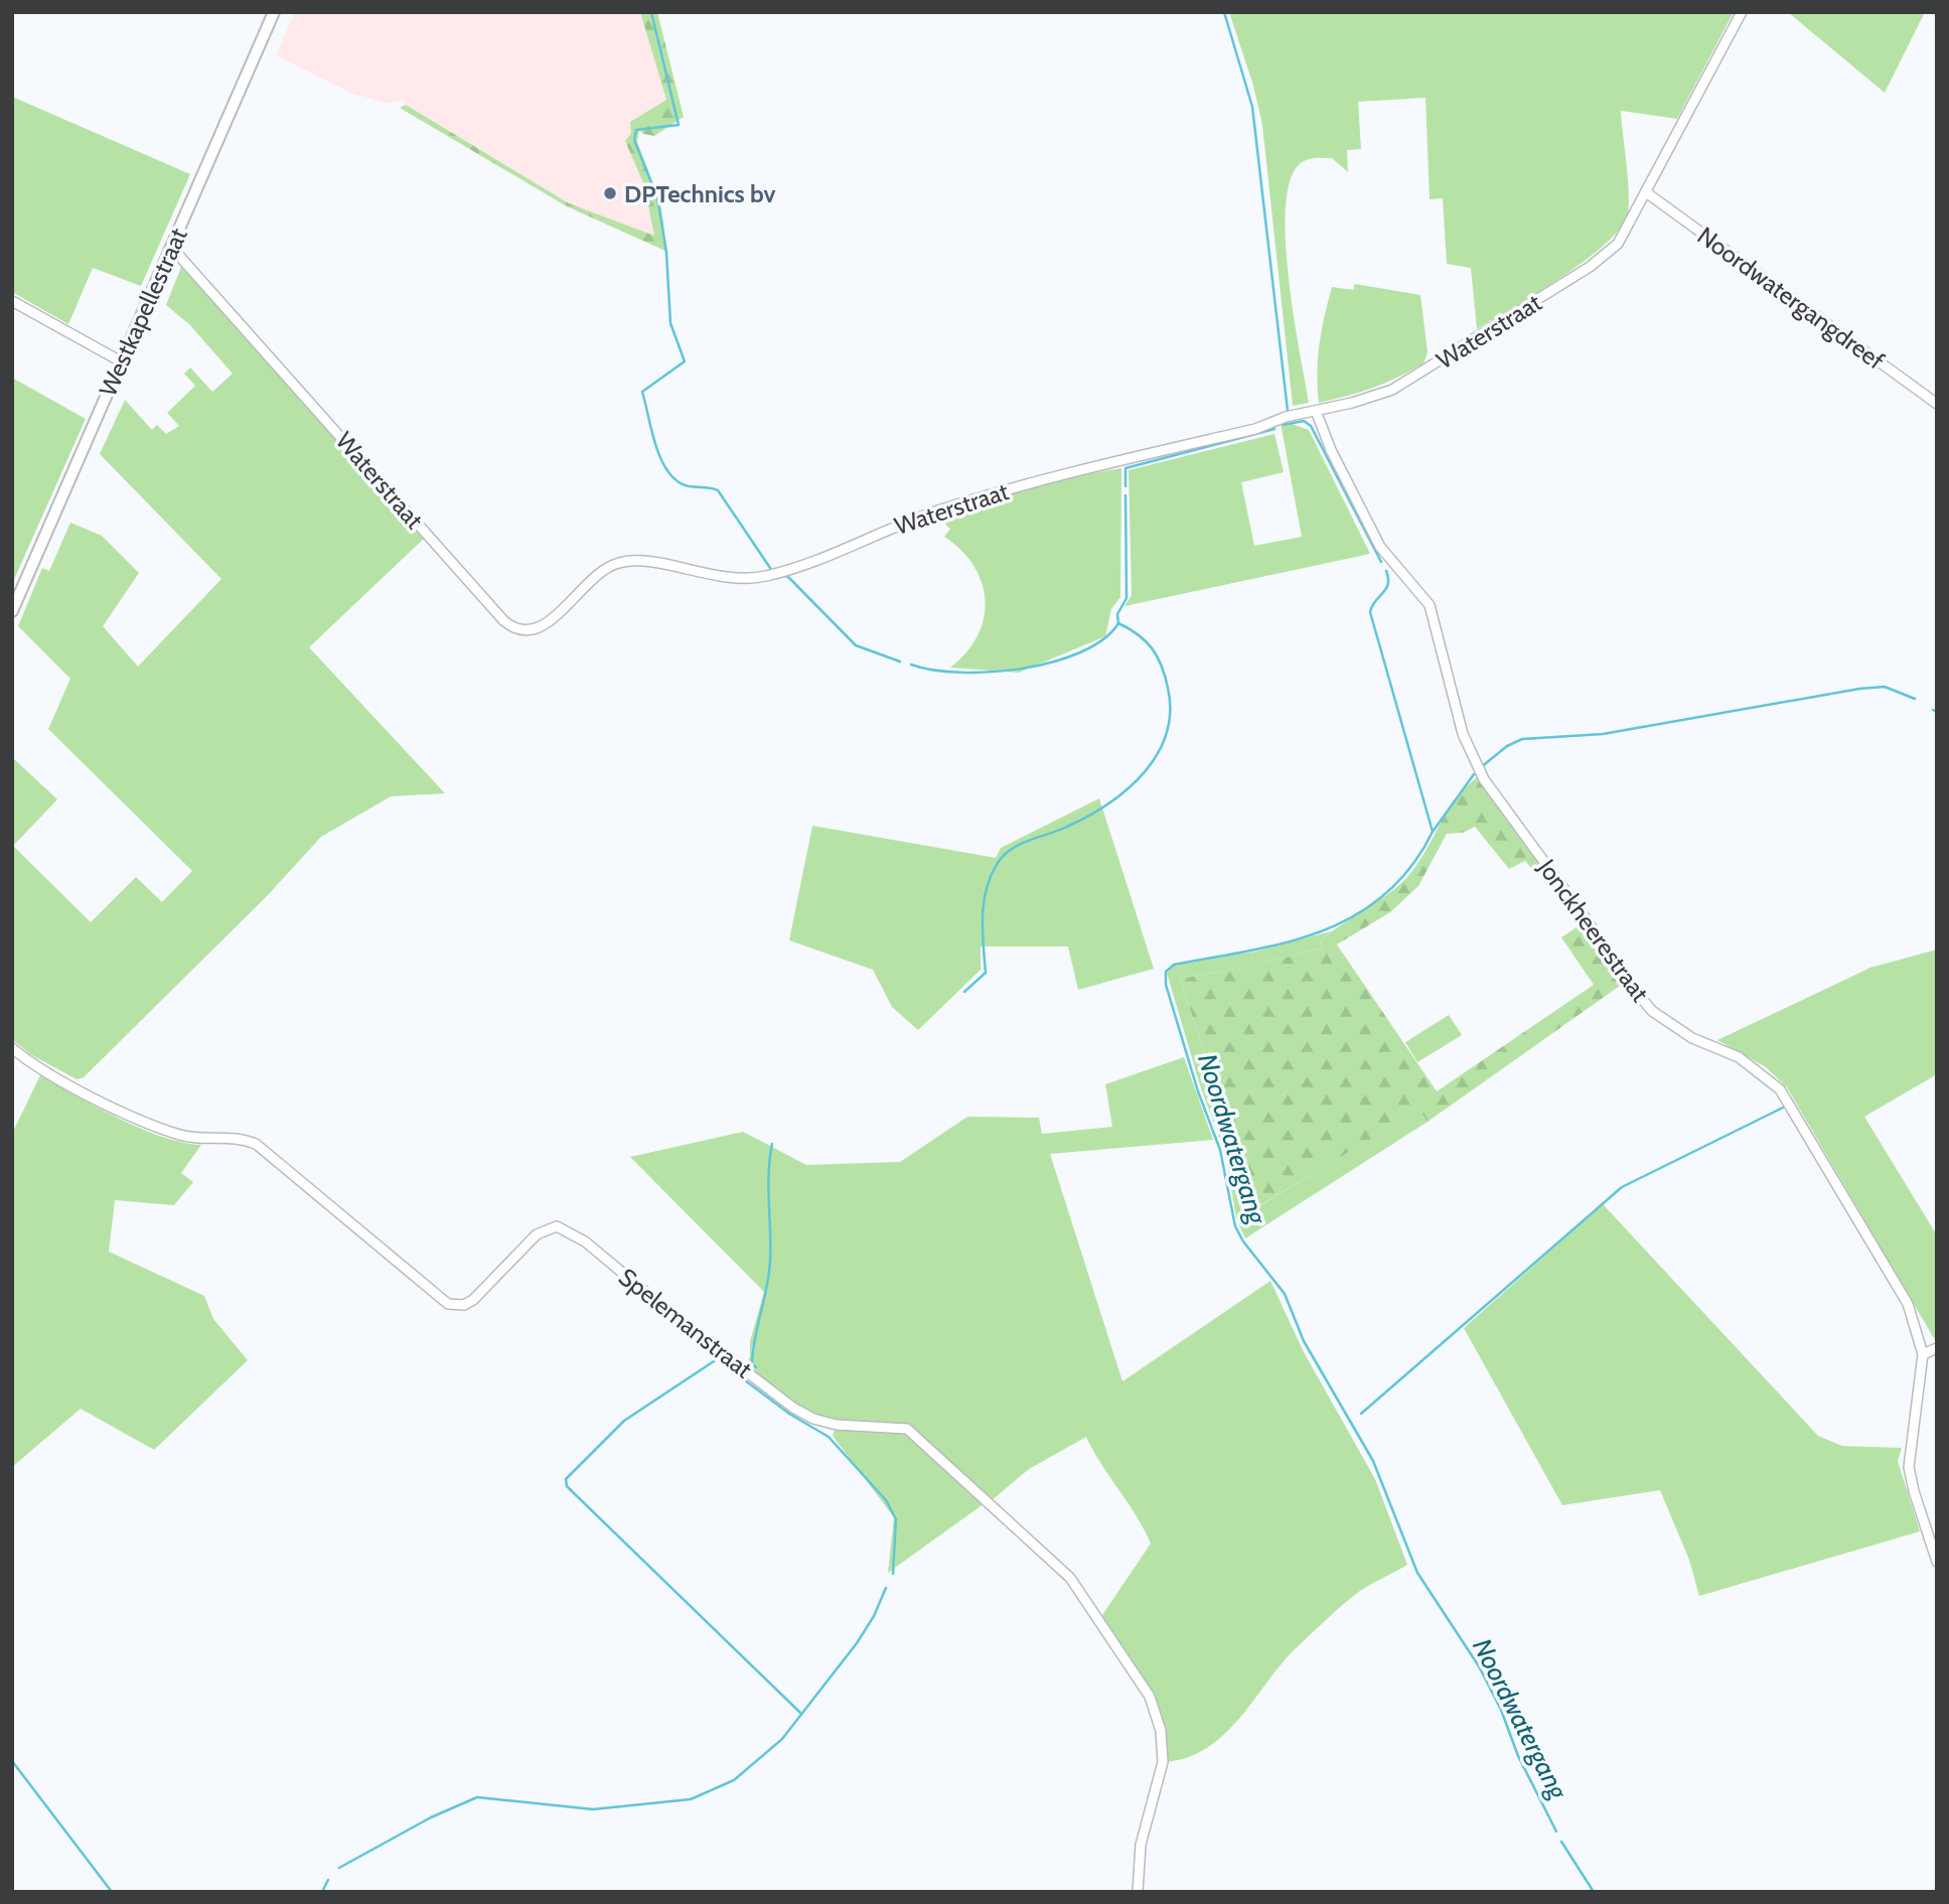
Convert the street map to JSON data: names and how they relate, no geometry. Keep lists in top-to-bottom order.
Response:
{
  "streets": {
    "street": [
      "Noordwatergangdreef",
      "Westkapellestraat",
      "Waterstraat",
      "Jonckheerestraat",
      "Spelemanstraat"
    ]
  },
  "crossings": [
    ["Noordwatergangdreef", "Waterstraat"],
    ["Westkapellestraat", "Waterstraat"],
    ["Waterstraat", "Jonckheerestraat"]
  ],
  "water": ["Noordwatergang"],
  "places": ["DPTechnics bv"]
}
